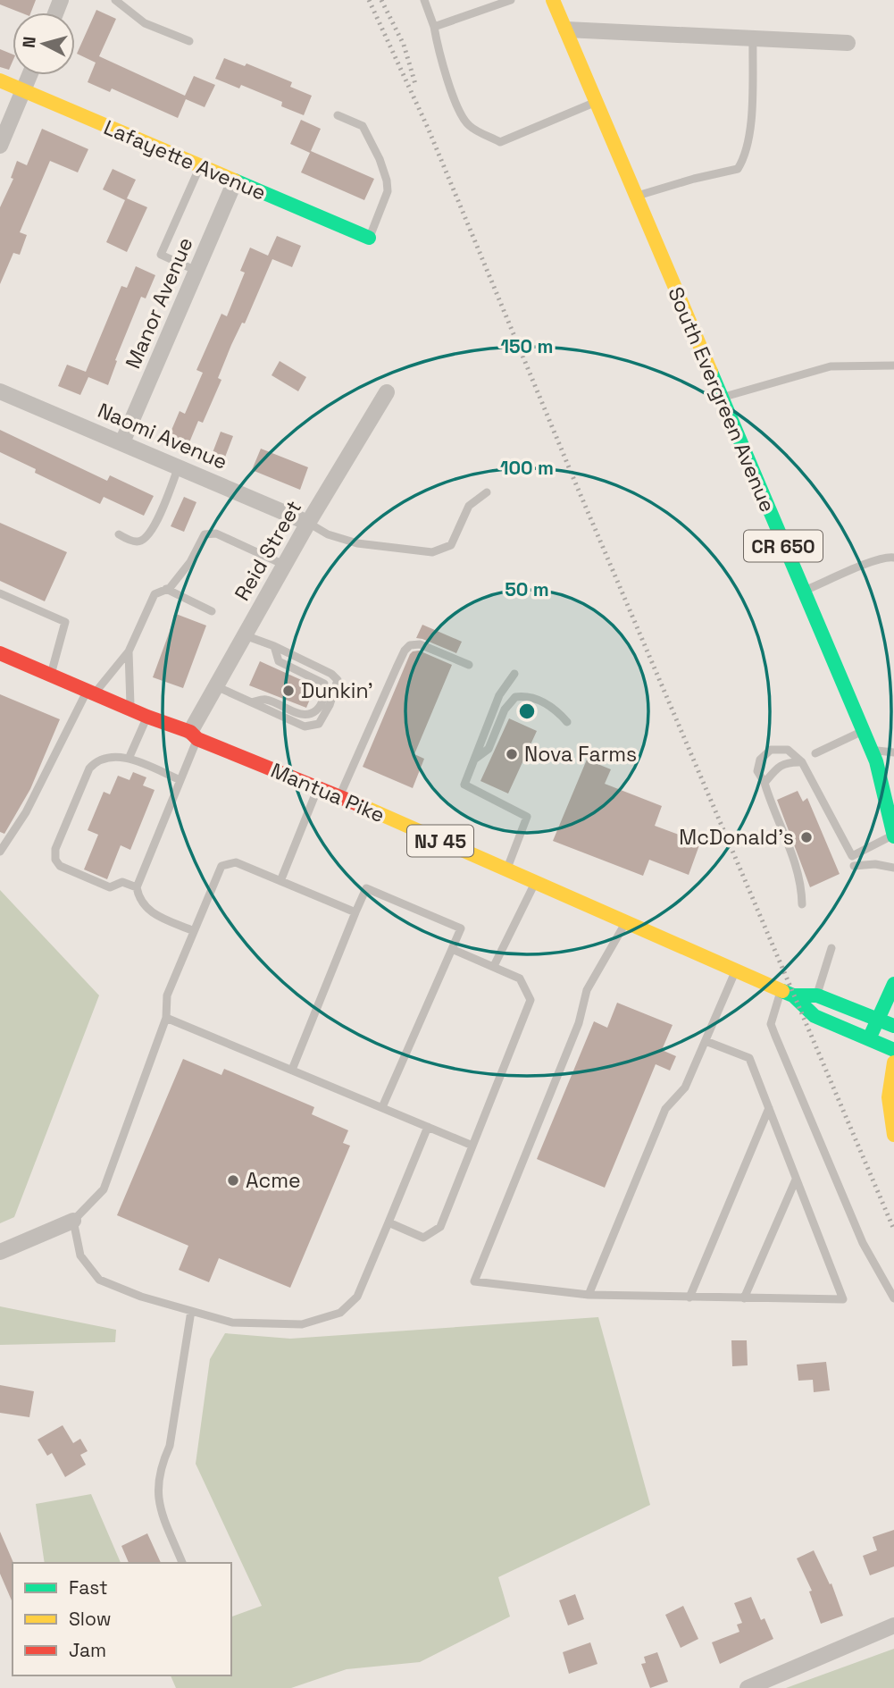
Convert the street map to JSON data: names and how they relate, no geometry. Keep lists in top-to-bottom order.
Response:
{
  "streets": {
    "main road": [
      "Lafayette Avenue",
      "South Evergreen Avenue",
      "CR 650",
      "Mantua Pike",
      "NJ 45"
    ],
    "street": ["Manor Avenue", "Naomi Avenue", "Reid Street"]
  },
  "crossings": [
    ["Lafayette Avenue", "Manor Avenue"],
    ["Manor Avenue", "Naomi Avenue"],
    ["Naomi Avenue", "Reid Street"],
    ["Reid Street", "Mantua Pike"]
  ],
  "places": [
    "Dunkin'",
    "Nova Farms",
    "McDonald's",
    "Acme"
  ],
  "legend": ["Fast", "Slow", "Jam"],
  "north": "left",
  "rings": ["150 m", "100 m", "50 m"]
}
